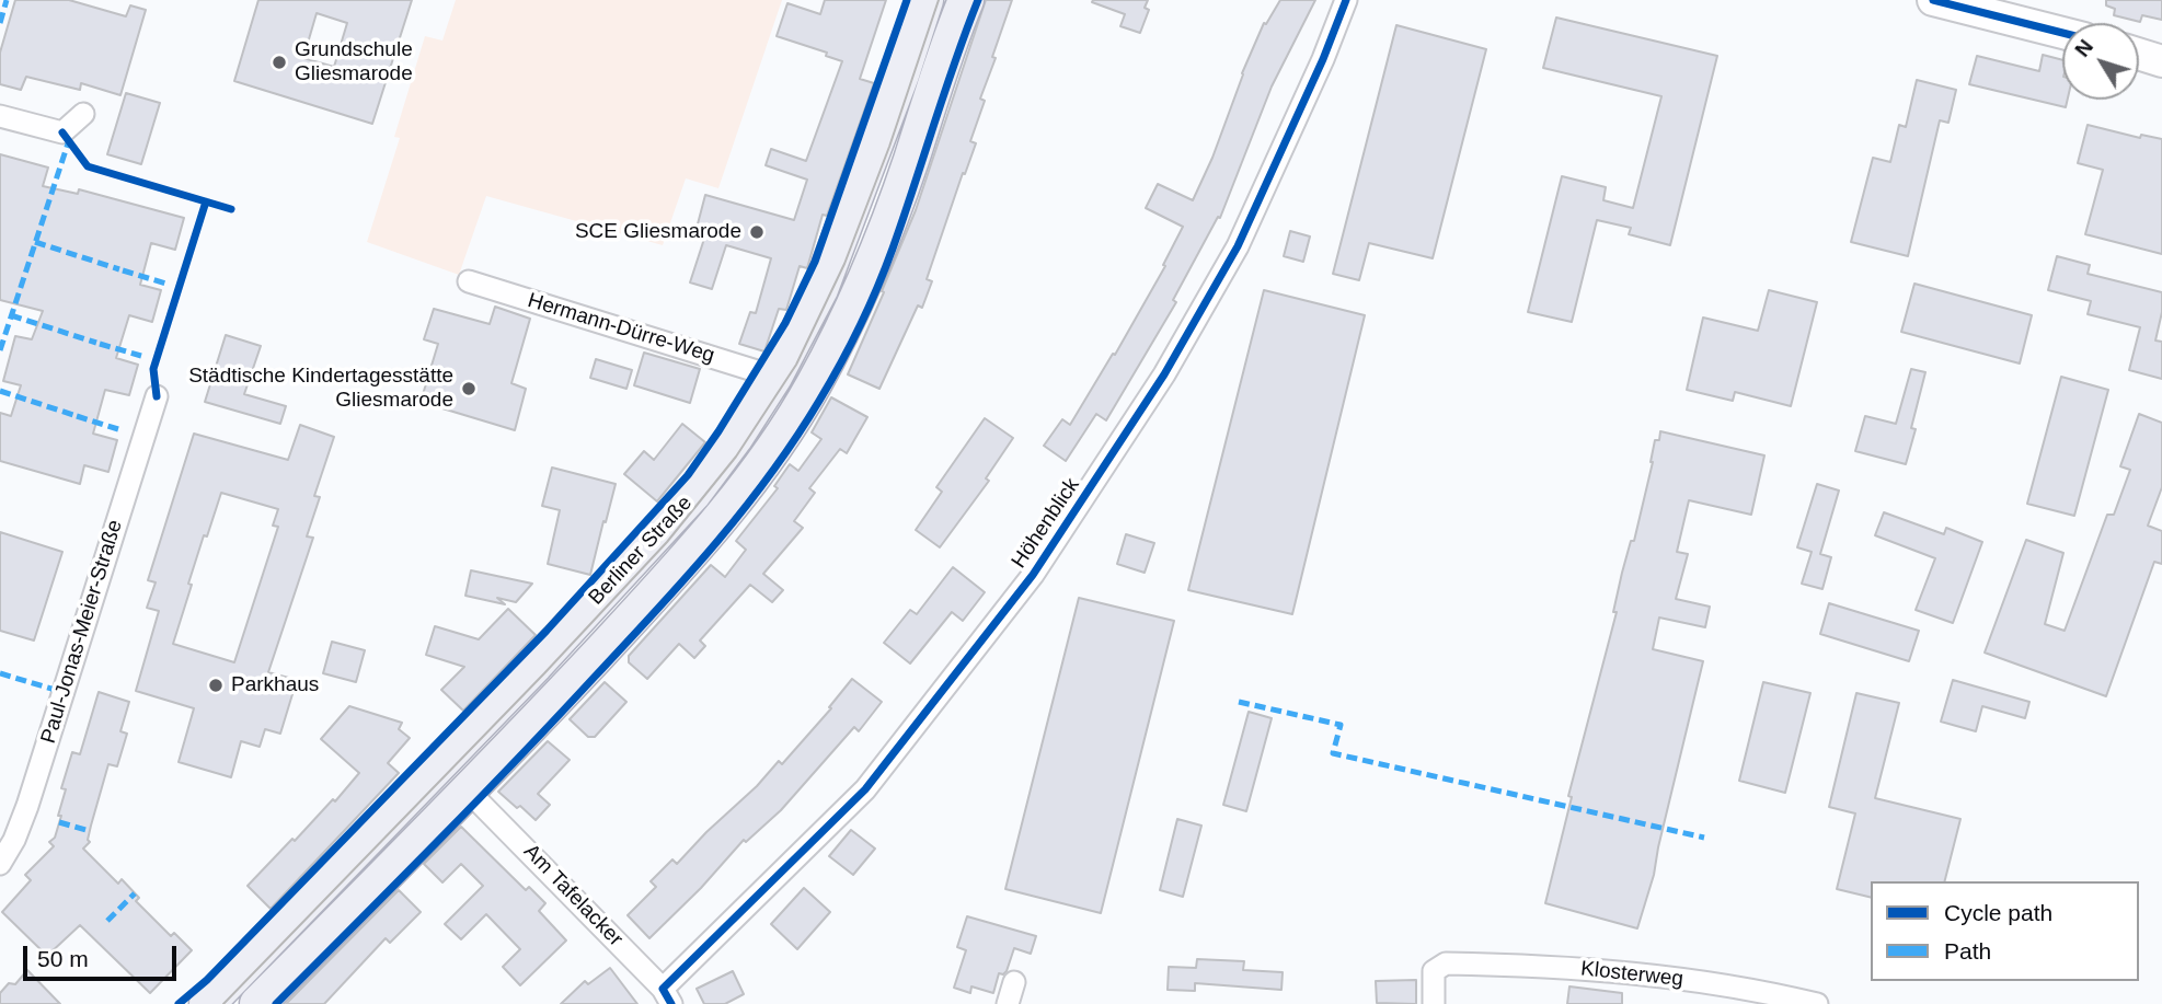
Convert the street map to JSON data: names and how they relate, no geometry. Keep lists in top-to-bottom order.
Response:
{
  "streets": {
    "main road": ["Berliner Straße"],
    "street": [
      "Hermann-Dürre-Weg",
      "Höhenblick",
      "Paul-Jonas-Meier-Straße",
      "Am Tafelacker",
      "Klosterweg"
    ]
  },
  "crossings": [
    ["Hermann-Dürre-Weg", "Berliner Straße"],
    ["Höhenblick", "Am Tafelacker"],
    ["Berliner Straße", "Am Tafelacker"]
  ],
  "places": [
    "Grundschule Gliesmarode",
    "SCE Gliesmarode",
    "Städtische Kindertagesstätte Gliesmarode",
    "Parkhaus"
  ],
  "legend": ["Cycle path", "Path"],
  "scale_bar": "50 m",
  "north": "top left"
}
